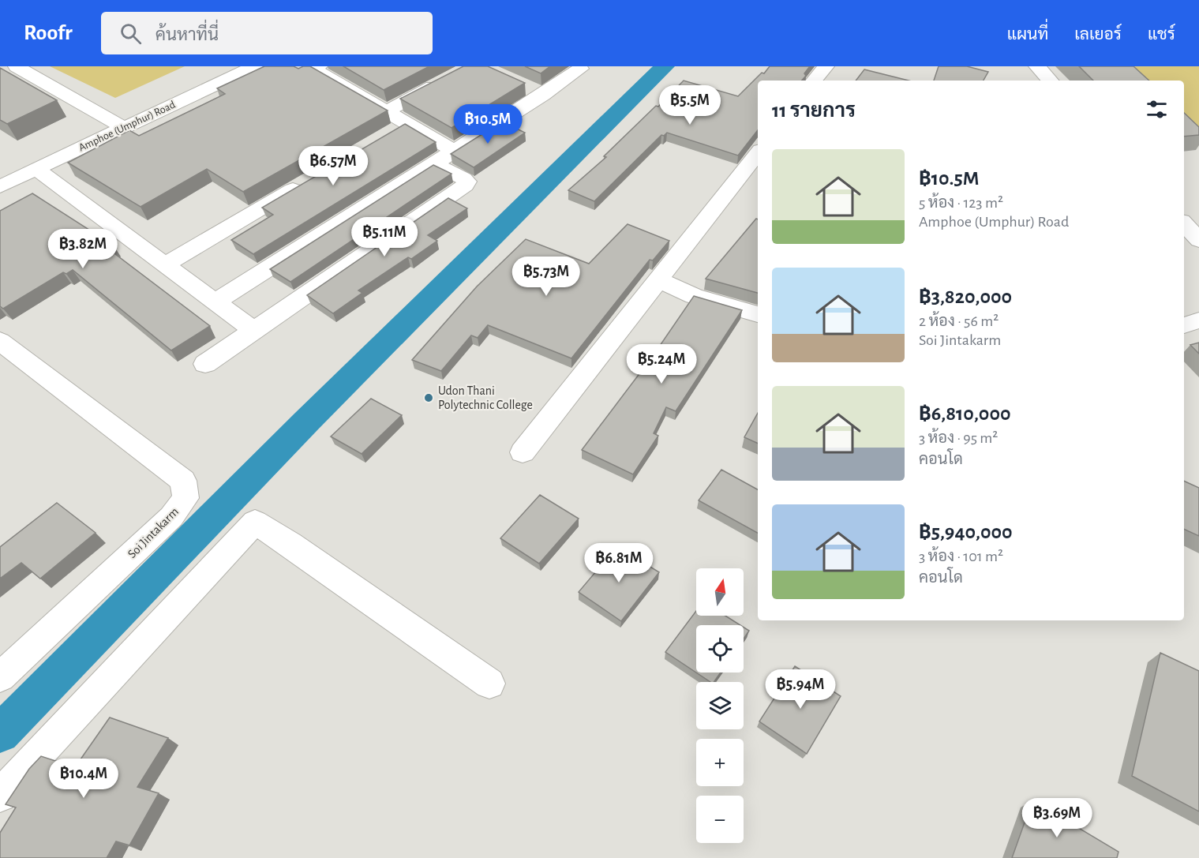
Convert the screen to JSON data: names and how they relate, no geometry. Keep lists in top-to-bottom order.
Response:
{
  "streets": {
    "street": ["Amphoe (Umphur) Road", "Soi Jintakarm"]
  },
  "places": ["Udon Thani Polytechnic College"],
  "north": "top",
  "page": {
    "header": "Roofr",
    "search": "ค้นหาที่นี่",
    "nav": ["แผนที่", "เลเยอร์", "แชร์"],
    "heading": "11 รายการ",
    "price": [
      "฿5.5M",
      "฿10.5M",
      "฿6.57M",
      "฿5.11M",
      "฿3.82M",
      "฿5.73M",
      "฿5.24M",
      "฿6.81M",
      "฿5.94M",
      "฿10.4M",
      "฿3.69M"
    ],
    "list": [
      {
        "name": "฿10.5M",
        "note": "5 ห้อง · 123 m² · Amphoe (Umphur) Road"
      },
      {
        "name": "฿3,820,000",
        "note": "2 ห้อง · 56 m² · Soi Jintakarm"
      },
      {
        "name": "฿6,810,000",
        "note": "3 ห้อง · 95 m² · คอนโด"
      },
      {
        "name": "฿5,940,000",
        "note": "3 ห้อง · 101 m² · คอนโด"
      }
    ],
    "map_buttons": ["+", "−"]
  }
}
